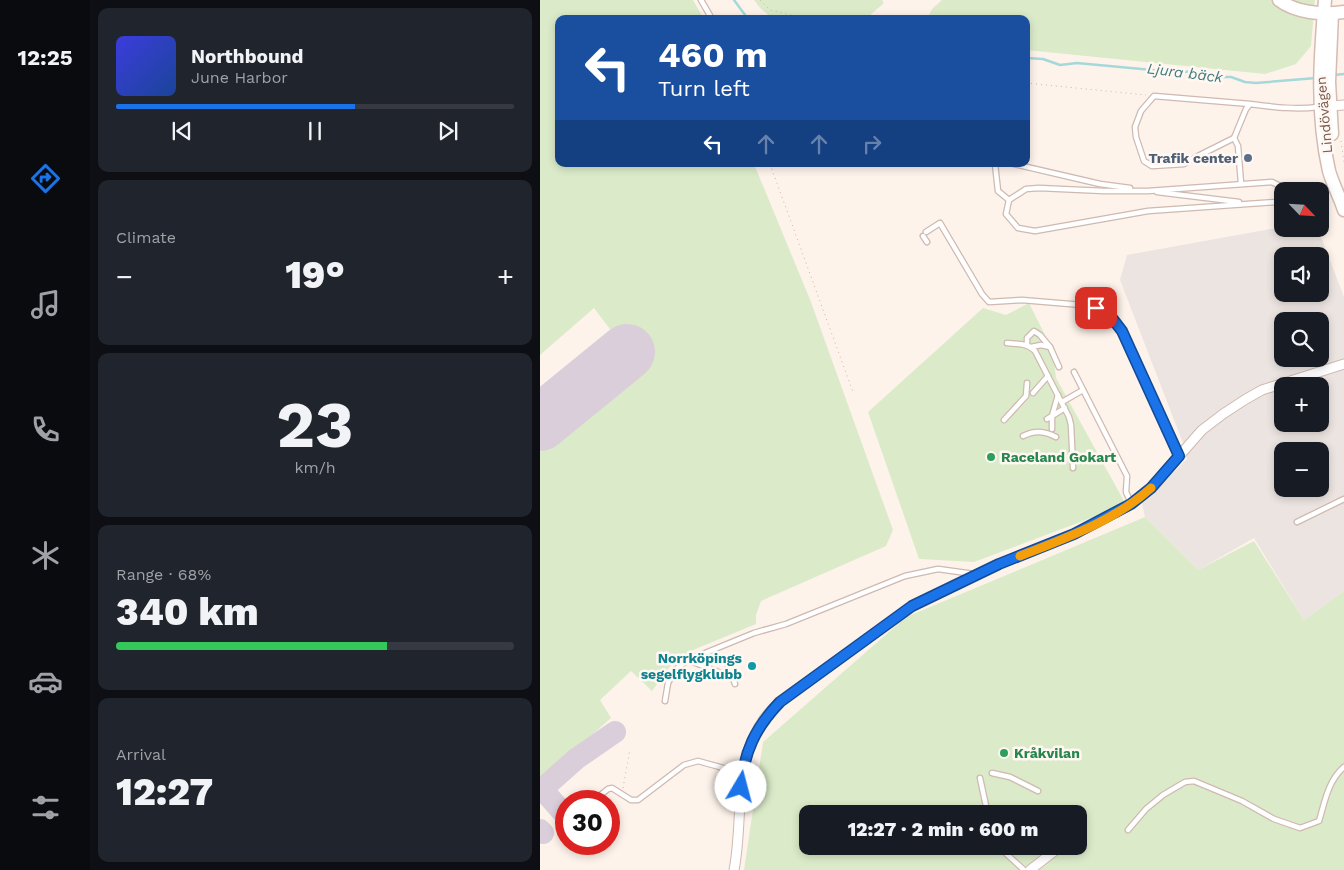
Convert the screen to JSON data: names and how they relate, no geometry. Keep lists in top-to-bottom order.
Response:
{
  "streets": {
    "main road": ["Lindövägen"]
  },
  "water": ["Ljura bäck"],
  "places": [
    "Trafik center",
    "Raceland Gokart",
    "Norrköpings segelflygklubb",
    "Kråkvilan"
  ],
  "north": "bottom right",
  "page": {
    "tabs": "12:25",
    "turn": ["460 m", "Turn left"],
    "song": ["Northbound", "June Harbor"],
    "tile": [
      "Climate",
      ["23", "km/h"],
      ["Range · 68%", "340 km"],
      ["Arrival", "12:27"]
    ],
    "map_buttons": ["+", "−"],
    "heat": ["−", "19°", "+"],
    "limit": "30",
    "trip": "12:27 · 2 min · 600 m"
  }
}
